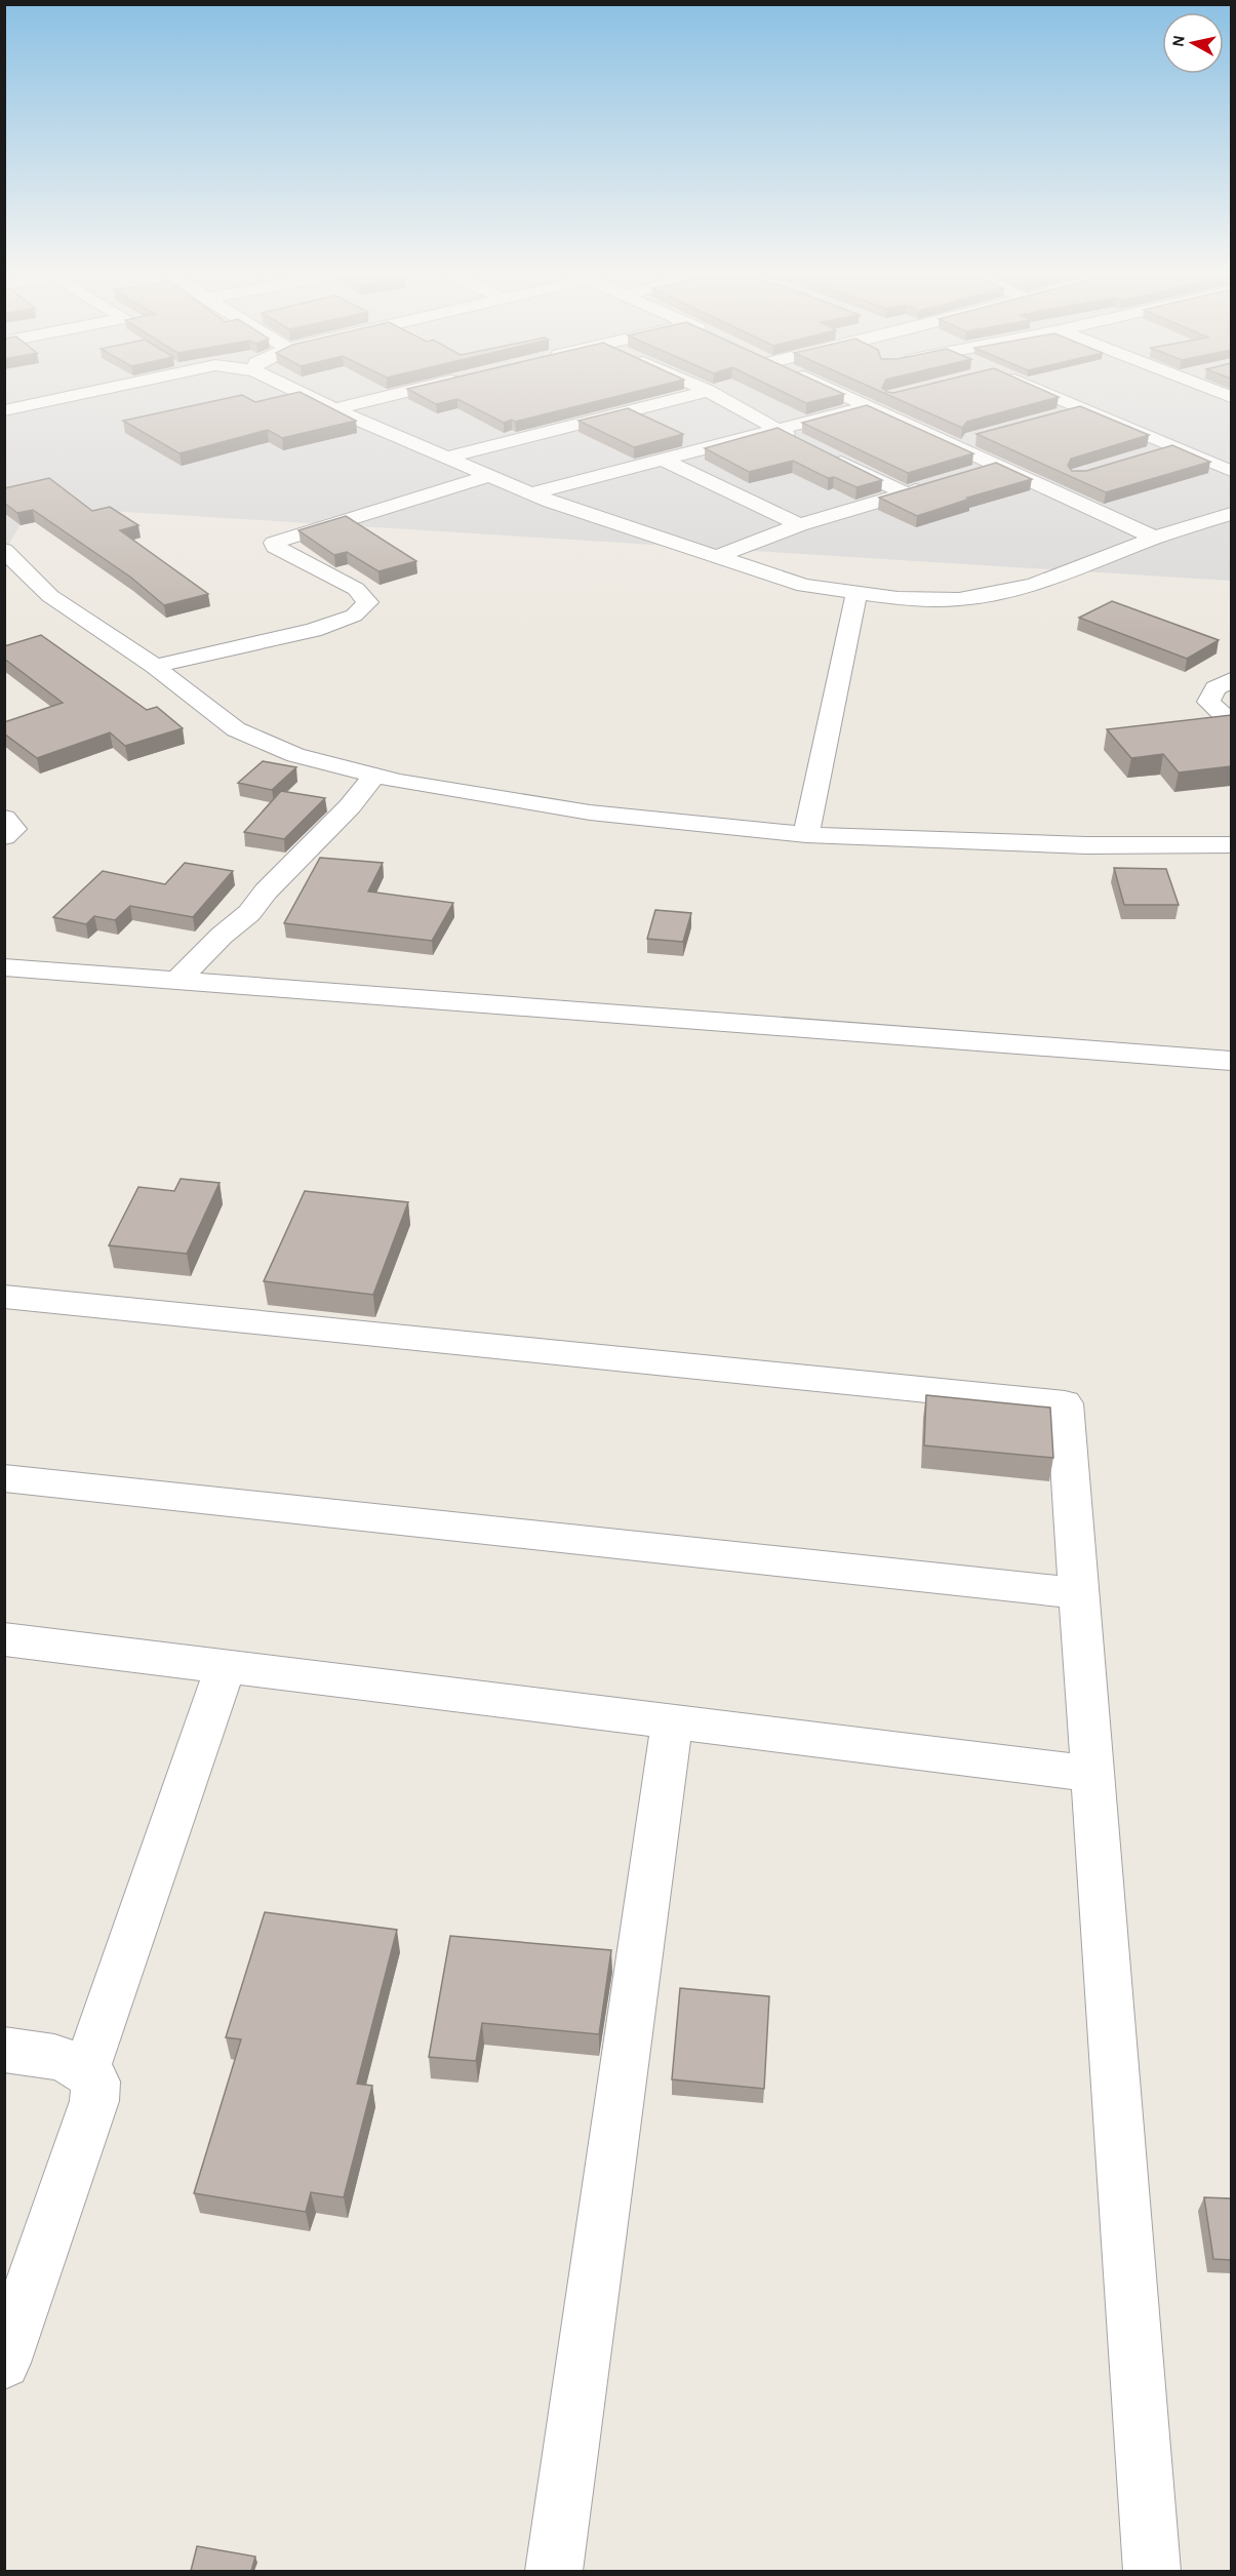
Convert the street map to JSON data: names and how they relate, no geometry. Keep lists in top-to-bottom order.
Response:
{
  "north": "left"
}
